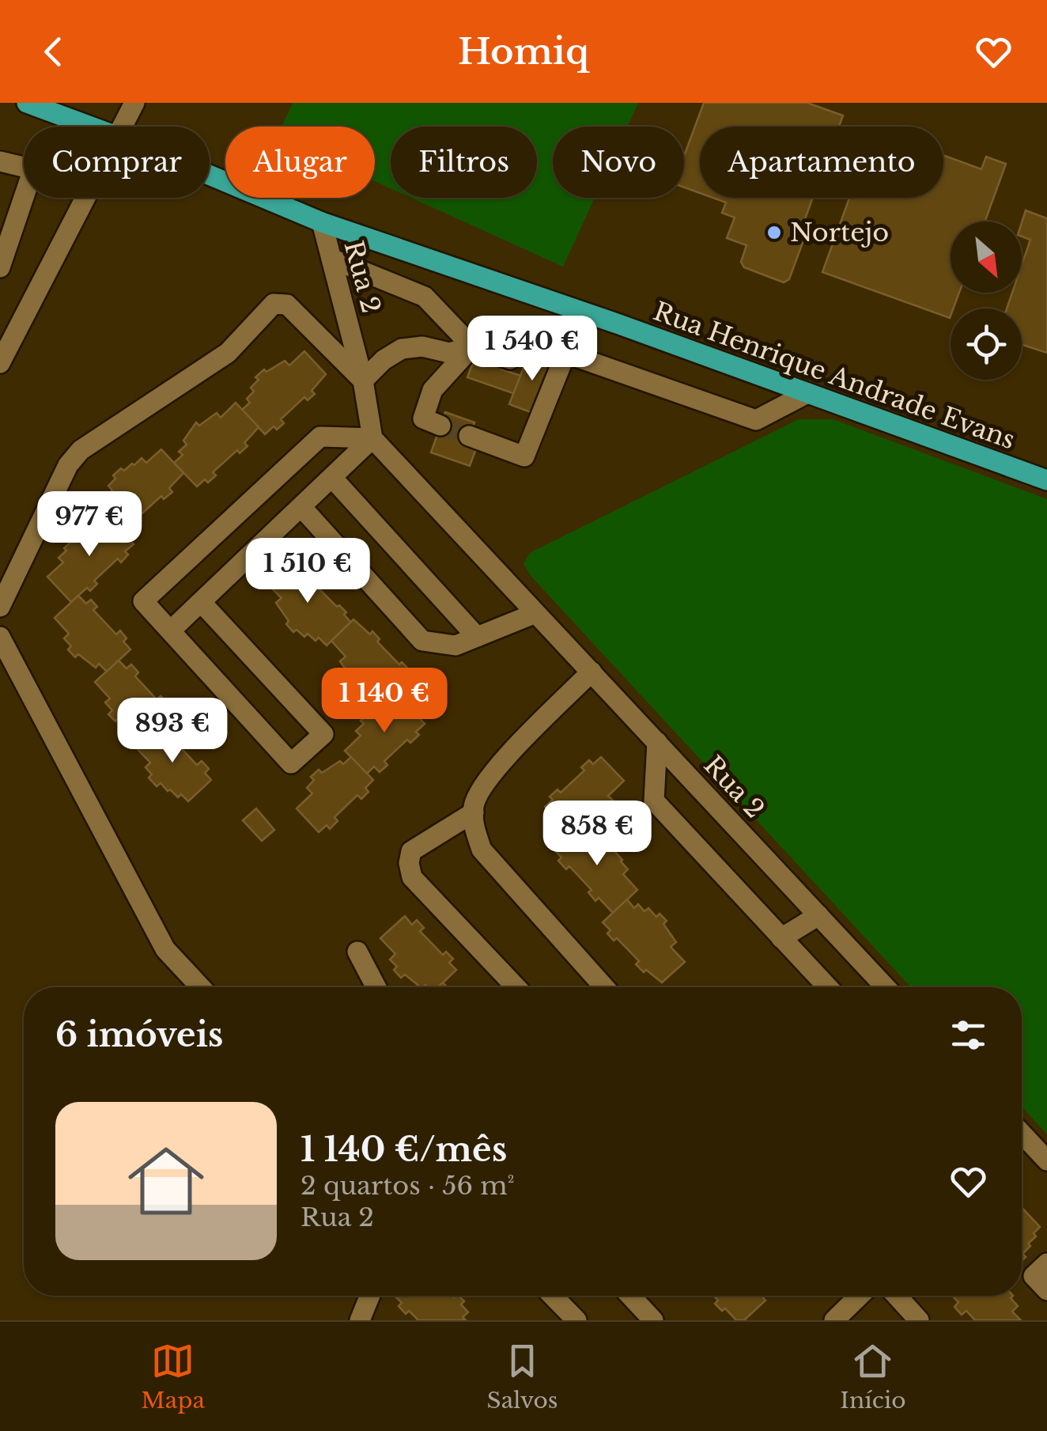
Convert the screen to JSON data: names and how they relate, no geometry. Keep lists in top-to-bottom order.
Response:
{
  "streets": {
    "main road": ["Rua Henrique Andrade Evans"],
    "street": ["Rua 2"]
  },
  "crossings": [
    ["Rua 2", "Rua Henrique Andrade Evans"]
  ],
  "places": ["Nortejo"],
  "north": "bottom right",
  "page": {
    "header": "Homiq",
    "chip": [
      "Comprar",
      "Alugar",
      "Filtros",
      "Novo",
      "Apartamento"
    ],
    "price": [
      "1 540 €",
      "977 €",
      "1 510 €",
      "1 140 €",
      "893 €",
      "858 €"
    ],
    "heading": "6 imóveis",
    "list": [
      {
        "name": "1 140 €/mês",
        "note": "2 quartos · 56 m² · Rua 2"
      }
    ],
    "tabs": ["Mapa", "Salvos", "Início"]
  }
}
